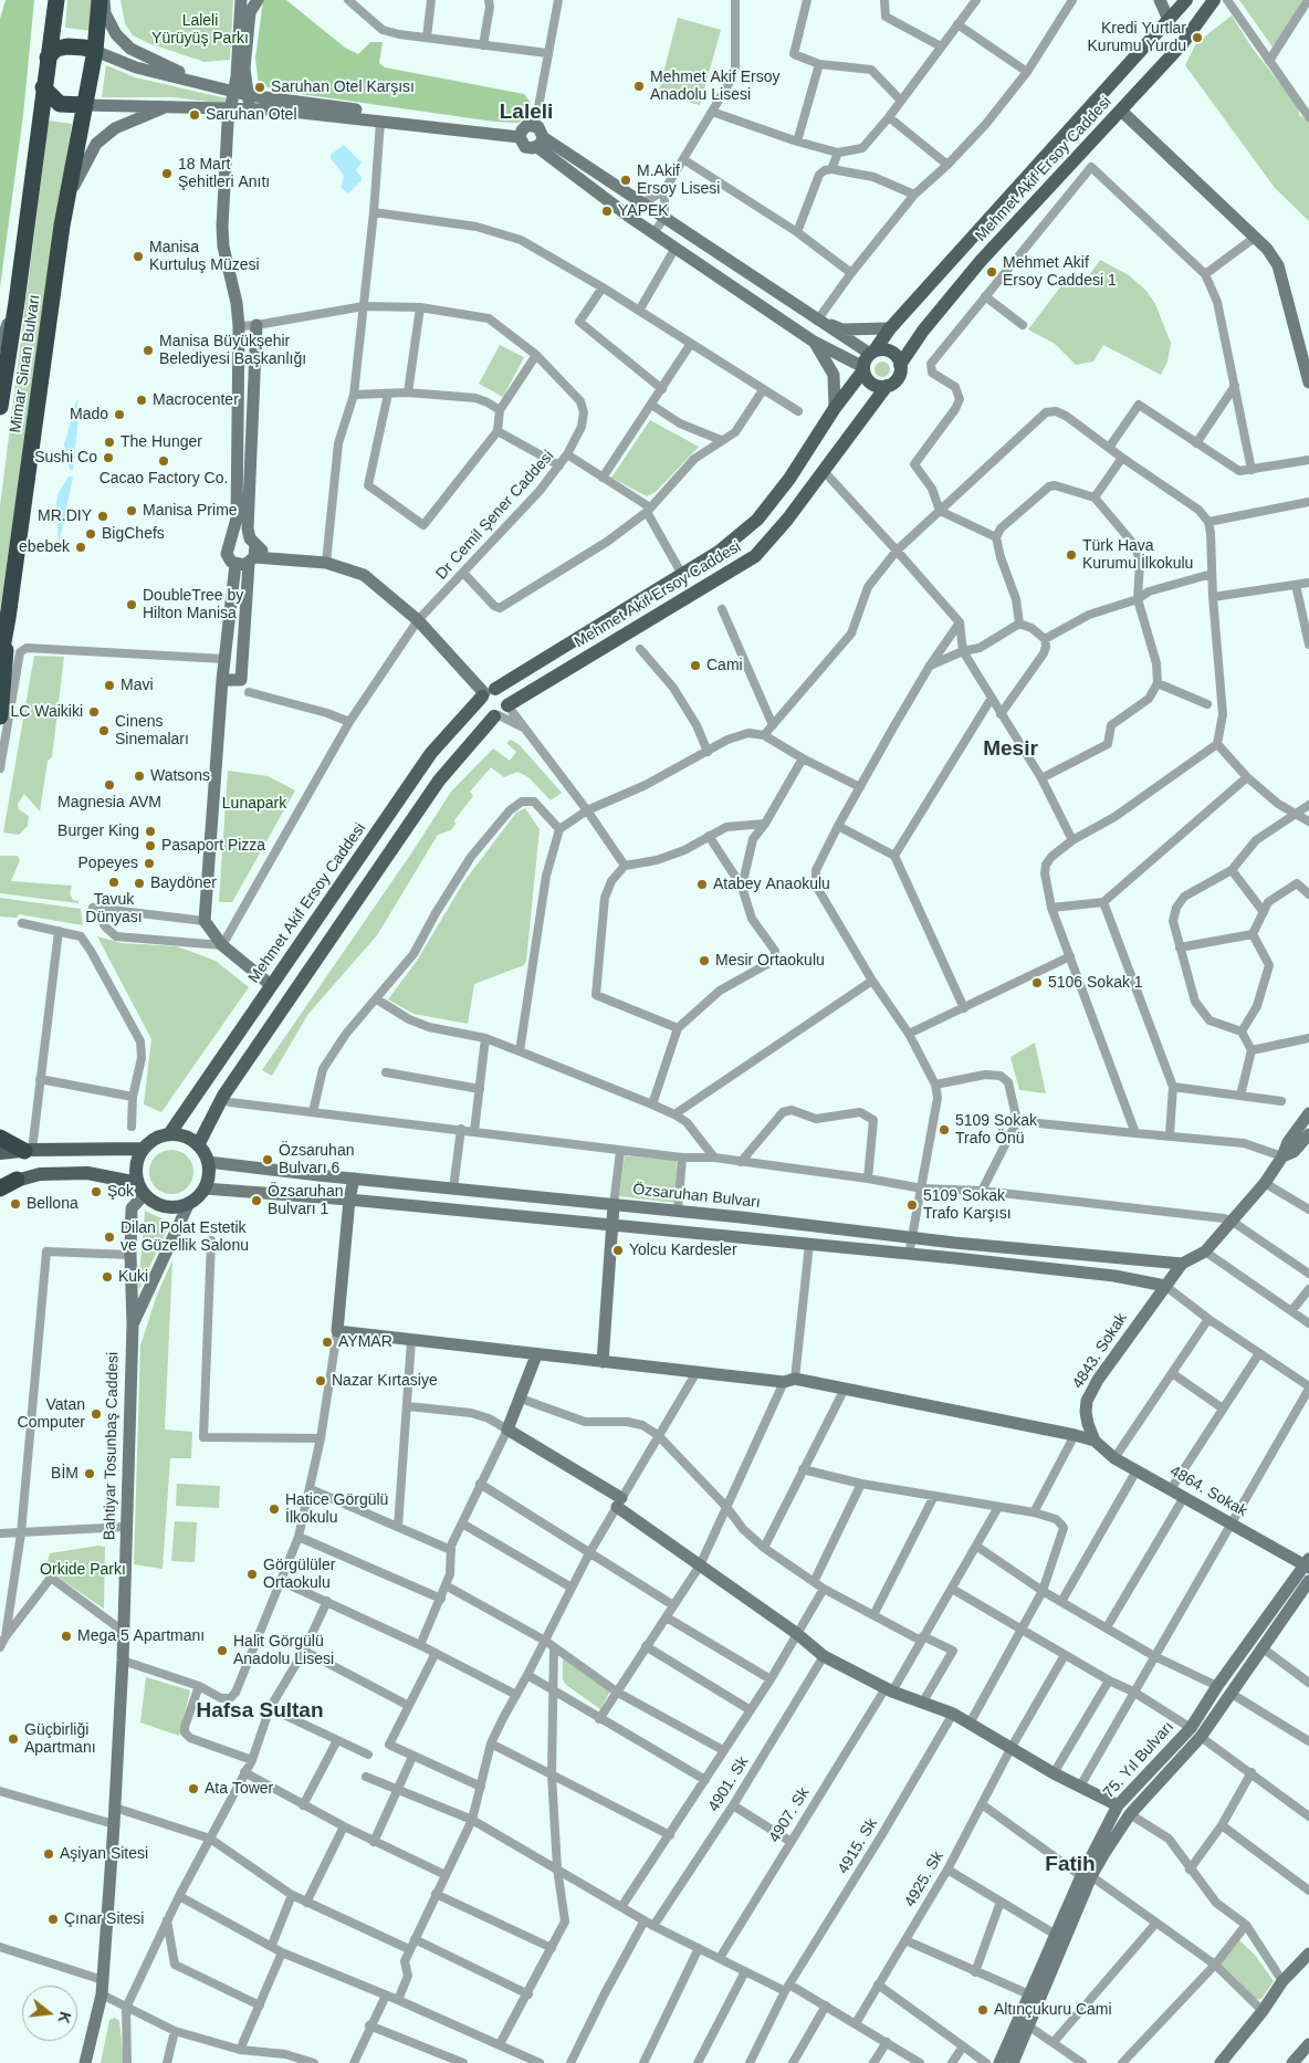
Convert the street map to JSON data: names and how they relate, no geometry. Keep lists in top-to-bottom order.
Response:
{
  "streets": {
    "highway": ["Mimar Sinan Bulvarı"],
    "main road": ["Mehmet Akif Ersoy Caddesi"],
    "street": [
      "Dr Cemil Şener Caddesi",
      "Özsaruhan Bulvarı",
      "4843. Sokak",
      "Bahtiyar Tosunbaş Caddesi",
      "4864. Sokak",
      "75. Yıl Bulvarı",
      "4901. Sk",
      "4907. Sk",
      "4915. Sk",
      "4925. Sk"
    ]
  },
  "crossings": [
    ["Mehmet Akif Ersoy Caddesi", "Özsaruhan Bulvarı"],
    ["Mehmet Akif Ersoy Caddesi", "Bahtiyar Tosunbaş Caddesi"],
    ["Özsaruhan Bulvarı", "4843. Sokak"],
    ["Özsaruhan Bulvarı", "Bahtiyar Tosunbaş Caddesi"],
    ["4843. Sokak", "4864. Sokak"],
    ["4864. Sokak", "75. Yıl Bulvarı"]
  ],
  "districts": [
    "Laleli",
    "Mesir",
    "Hafsa Sultan",
    "Fatih"
  ],
  "parks": ["Laleli Yürüyüş Parkı", "Lunapark", "Orkide Parkı"],
  "places": [
    "Kredi Yurtlar Kurumu Yurdu",
    "Mehmet Akif Ersoy Anadolu Lisesi",
    "Saruhan Otel Karşısı",
    "Saruhan Otel",
    "18 Mart Şehitleri Anıtı",
    "M.Akif Ersoy Lisesi",
    "YAPEK",
    "Manisa Kurtuluş Müzesi",
    "Mehmet Akif Ersoy Caddesi 1",
    "Manisa Büyükşehir Belediyesi Başkanlığı",
    "Macrocenter",
    "Mado",
    "The Hunger",
    "Sushi Co",
    "Cacao Factory Co.",
    "Manisa Prime",
    "MR.DIY",
    "BigChefs",
    "ebebek",
    "Türk Hava Kurumu İlkokulu",
    "DoubleTree by Hilton Manisa",
    "Cami",
    "Mavi",
    "LC Waikiki",
    "Cinens Sinemaları",
    "Watsons",
    "Magnesia AVM",
    "Burger King",
    "Pasaport Pizza",
    "Popeyes",
    "Tavuk Dünyası",
    "Baydöner",
    "Atabey Anaokulu",
    "Mesir Ortaokulu",
    "5106 Sokak 1",
    "5109 Sokak Trafo Önü",
    "Özsaruhan Bulvarı 6",
    "Şok",
    "Özsaruhan Bulvarı 1",
    "Bellona",
    "5109 Sokak Trafo Karşısı",
    "Dilan Polat Estetik ve Güzellik Salonu",
    "Yolcu Kardesler",
    "Kuki",
    "AYMAR",
    "Nazar Kırtasiye",
    "Vatan Computer",
    "BİM",
    "Hatice Görgülü İlkokulu",
    "Görgülüler Ortaokulu",
    "Mega 5 Apartmanı",
    "Halit Görgülü Anadolu Lisesi",
    "Güçbirliği Apartmanı",
    "Ata Tower",
    "Aşiyan Sitesi",
    "Çınar Sitesi",
    "Altınçukuru Cami"
  ],
  "north": "right"
}
